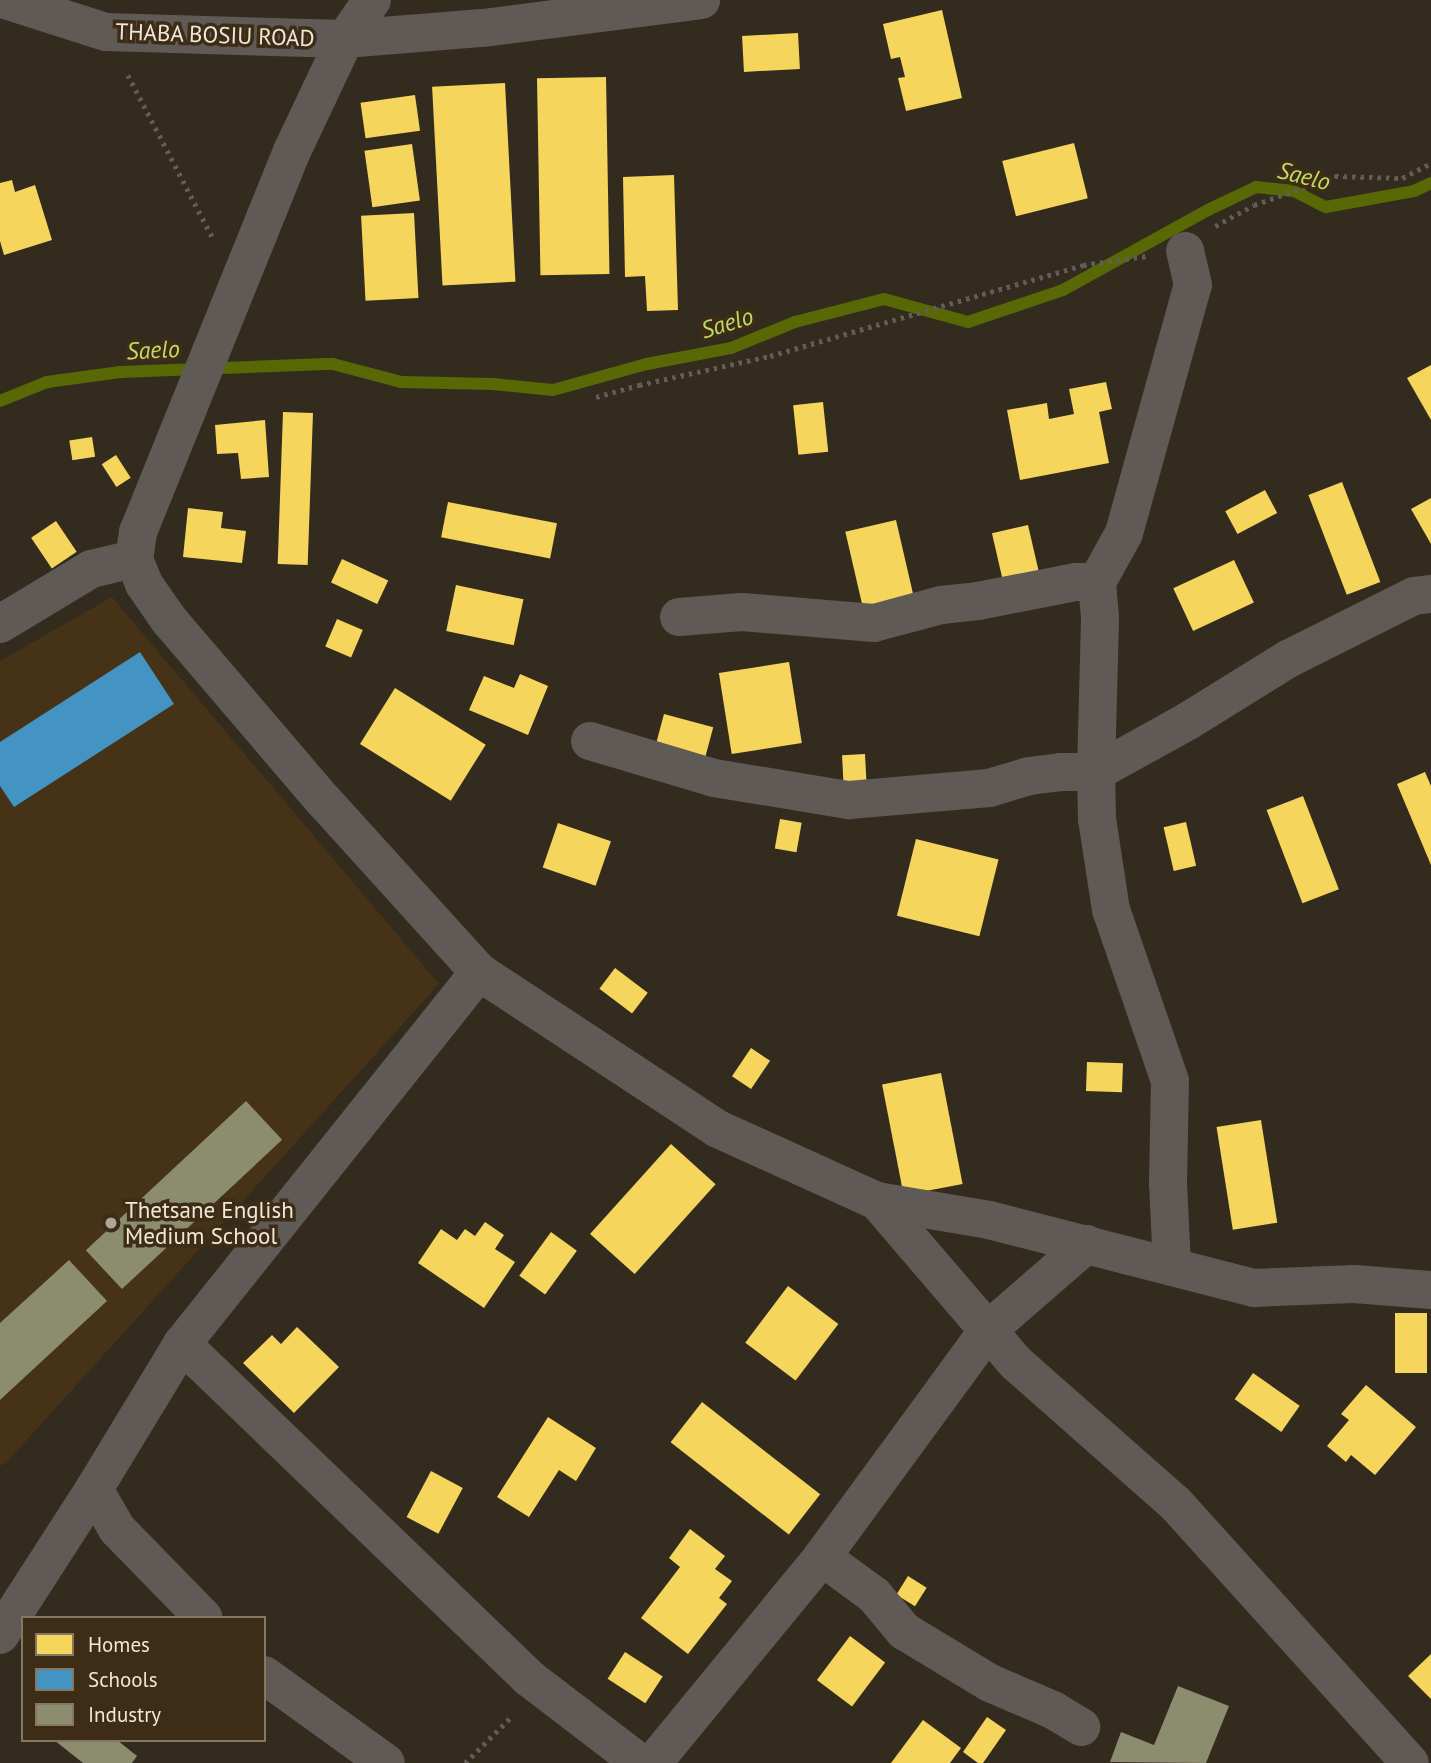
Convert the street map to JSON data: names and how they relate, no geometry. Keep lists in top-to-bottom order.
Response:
{
  "streets": {
    "street": ["THABA BOSIU ROAD"]
  },
  "water": ["Saelo"],
  "places": ["Thetsane English Medium School"],
  "legend": ["Homes", "Schools", "Industry"]
}
